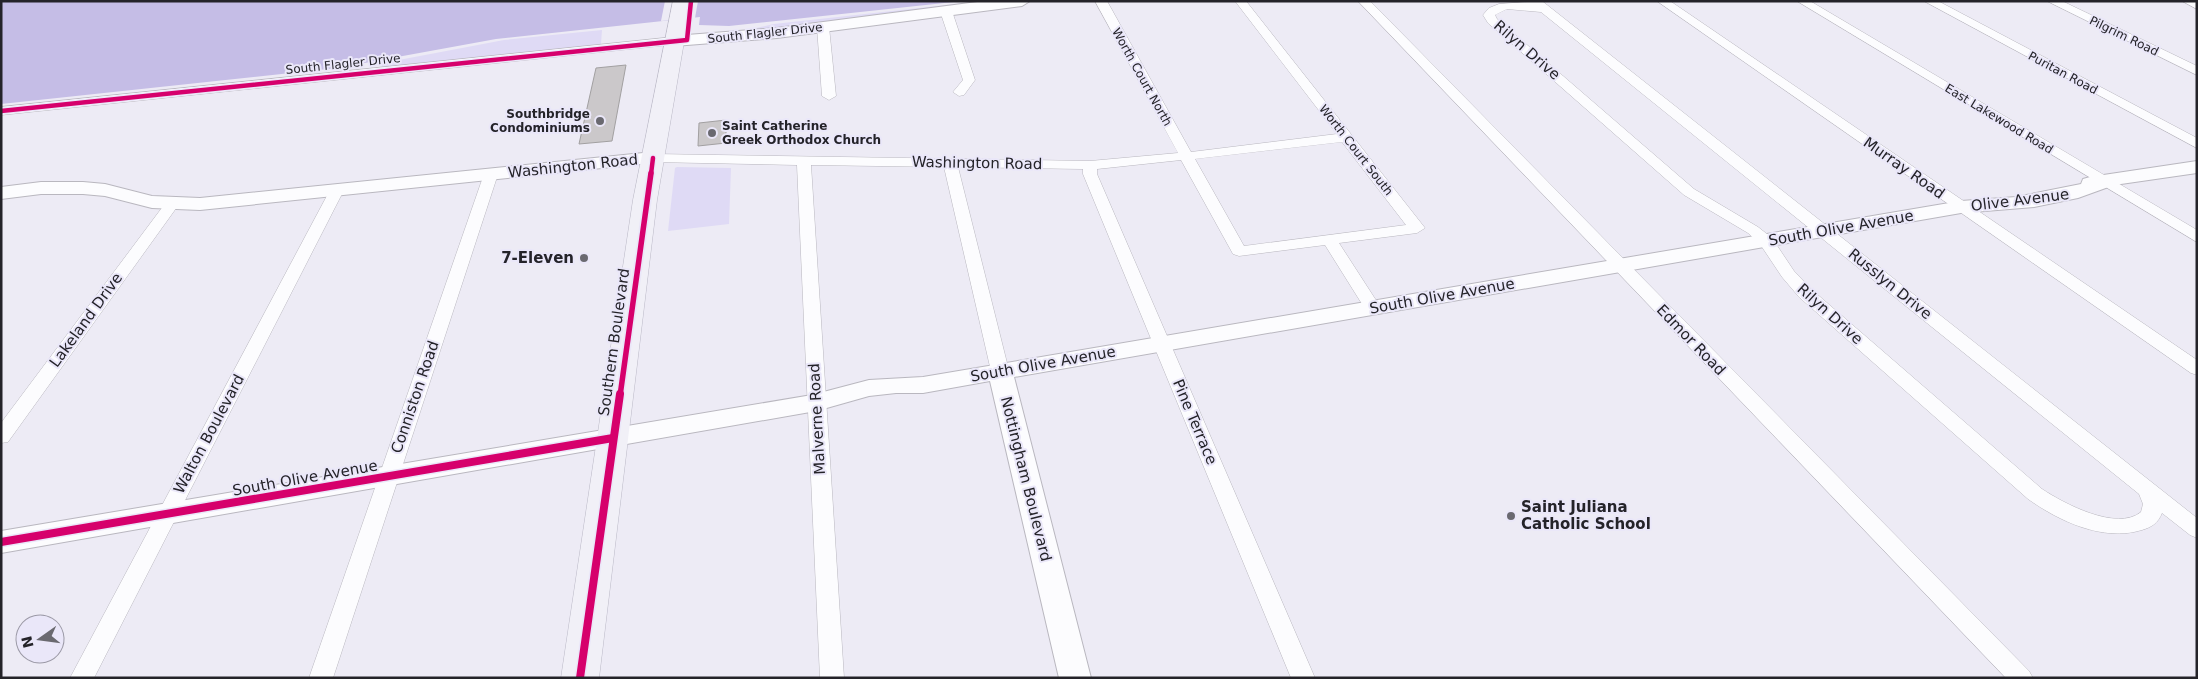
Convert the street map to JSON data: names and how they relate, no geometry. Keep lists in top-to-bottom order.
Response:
{
  "streets": {
    "main road": ["Southern Boulevard"],
    "street": [
      "South Flagler Drive",
      "Pilgrim Road",
      "Rilyn Drive",
      "Puritan Road",
      "Worth Court North",
      "East Lakewood Road",
      "Worth Court South",
      "Washington Road",
      "Murray Road",
      "Olive Avenue",
      "South Olive Avenue",
      "Russlyn Drive",
      "Lakeland Drive",
      "Edmor Road",
      "Conniston Road",
      "Malverne Road",
      "Pine Terrace",
      "Walton Boulevard",
      "Nottingham Boulevard"
    ]
  },
  "crossings": [
    ["South Flagler Drive", "Southern Boulevard"],
    ["Rilyn Drive", "South Olive Avenue"],
    ["Rilyn Drive", "Russlyn Drive"],
    ["Worth Court North", "Worth Court South"],
    ["Worth Court North", "Washington Road"],
    ["East Lakewood Road", "Olive Avenue"],
    ["Worth Court South", "Washington Road"],
    ["Washington Road", "Lakeland Drive"],
    ["Washington Road", "Southern Boulevard"],
    ["Washington Road", "Conniston Road"],
    ["Washington Road", "Malverne Road"],
    ["Washington Road", "Pine Terrace"],
    ["Washington Road", "Walton Boulevard"],
    ["Washington Road", "Nottingham Boulevard"],
    ["Murray Road", "Olive Avenue"],
    ["Murray Road", "South Olive Avenue"],
    ["Olive Avenue", "South Olive Avenue"],
    ["South Olive Avenue", "Russlyn Drive"],
    ["South Olive Avenue", "Edmor Road"],
    ["South Olive Avenue", "Southern Boulevard"],
    ["South Olive Avenue", "Conniston Road"],
    ["South Olive Avenue", "Malverne Road"],
    ["South Olive Avenue", "Pine Terrace"],
    ["South Olive Avenue", "Walton Boulevard"],
    ["South Olive Avenue", "Nottingham Boulevard"]
  ],
  "places": [
    "Southbridge Condominiums",
    "Saint Catherine Greek Orthodox Church",
    "7-Eleven",
    "Saint Juliana Catholic School"
  ],
  "north": "left"
}
